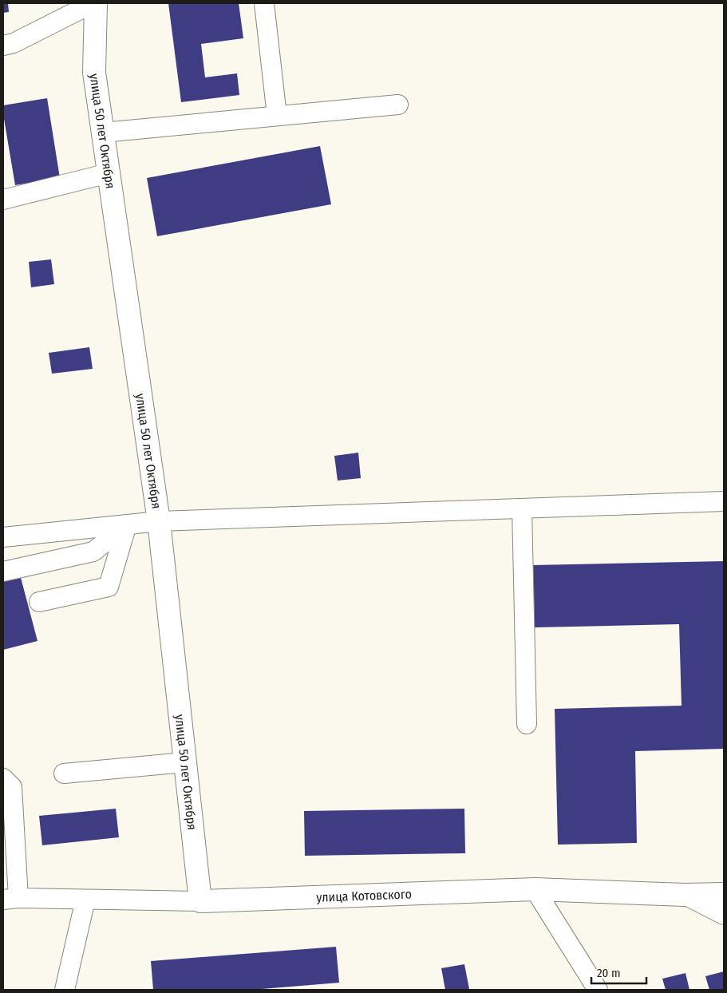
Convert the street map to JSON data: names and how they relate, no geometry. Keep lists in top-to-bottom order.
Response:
{
  "streets": {
    "main road": ["улица 50 лет Октября", "улица Котовского"]
  },
  "crossings": [
    ["улица 50 лет Октября", "улица Котовского"]
  ],
  "scale_bar": "20 m"
}
